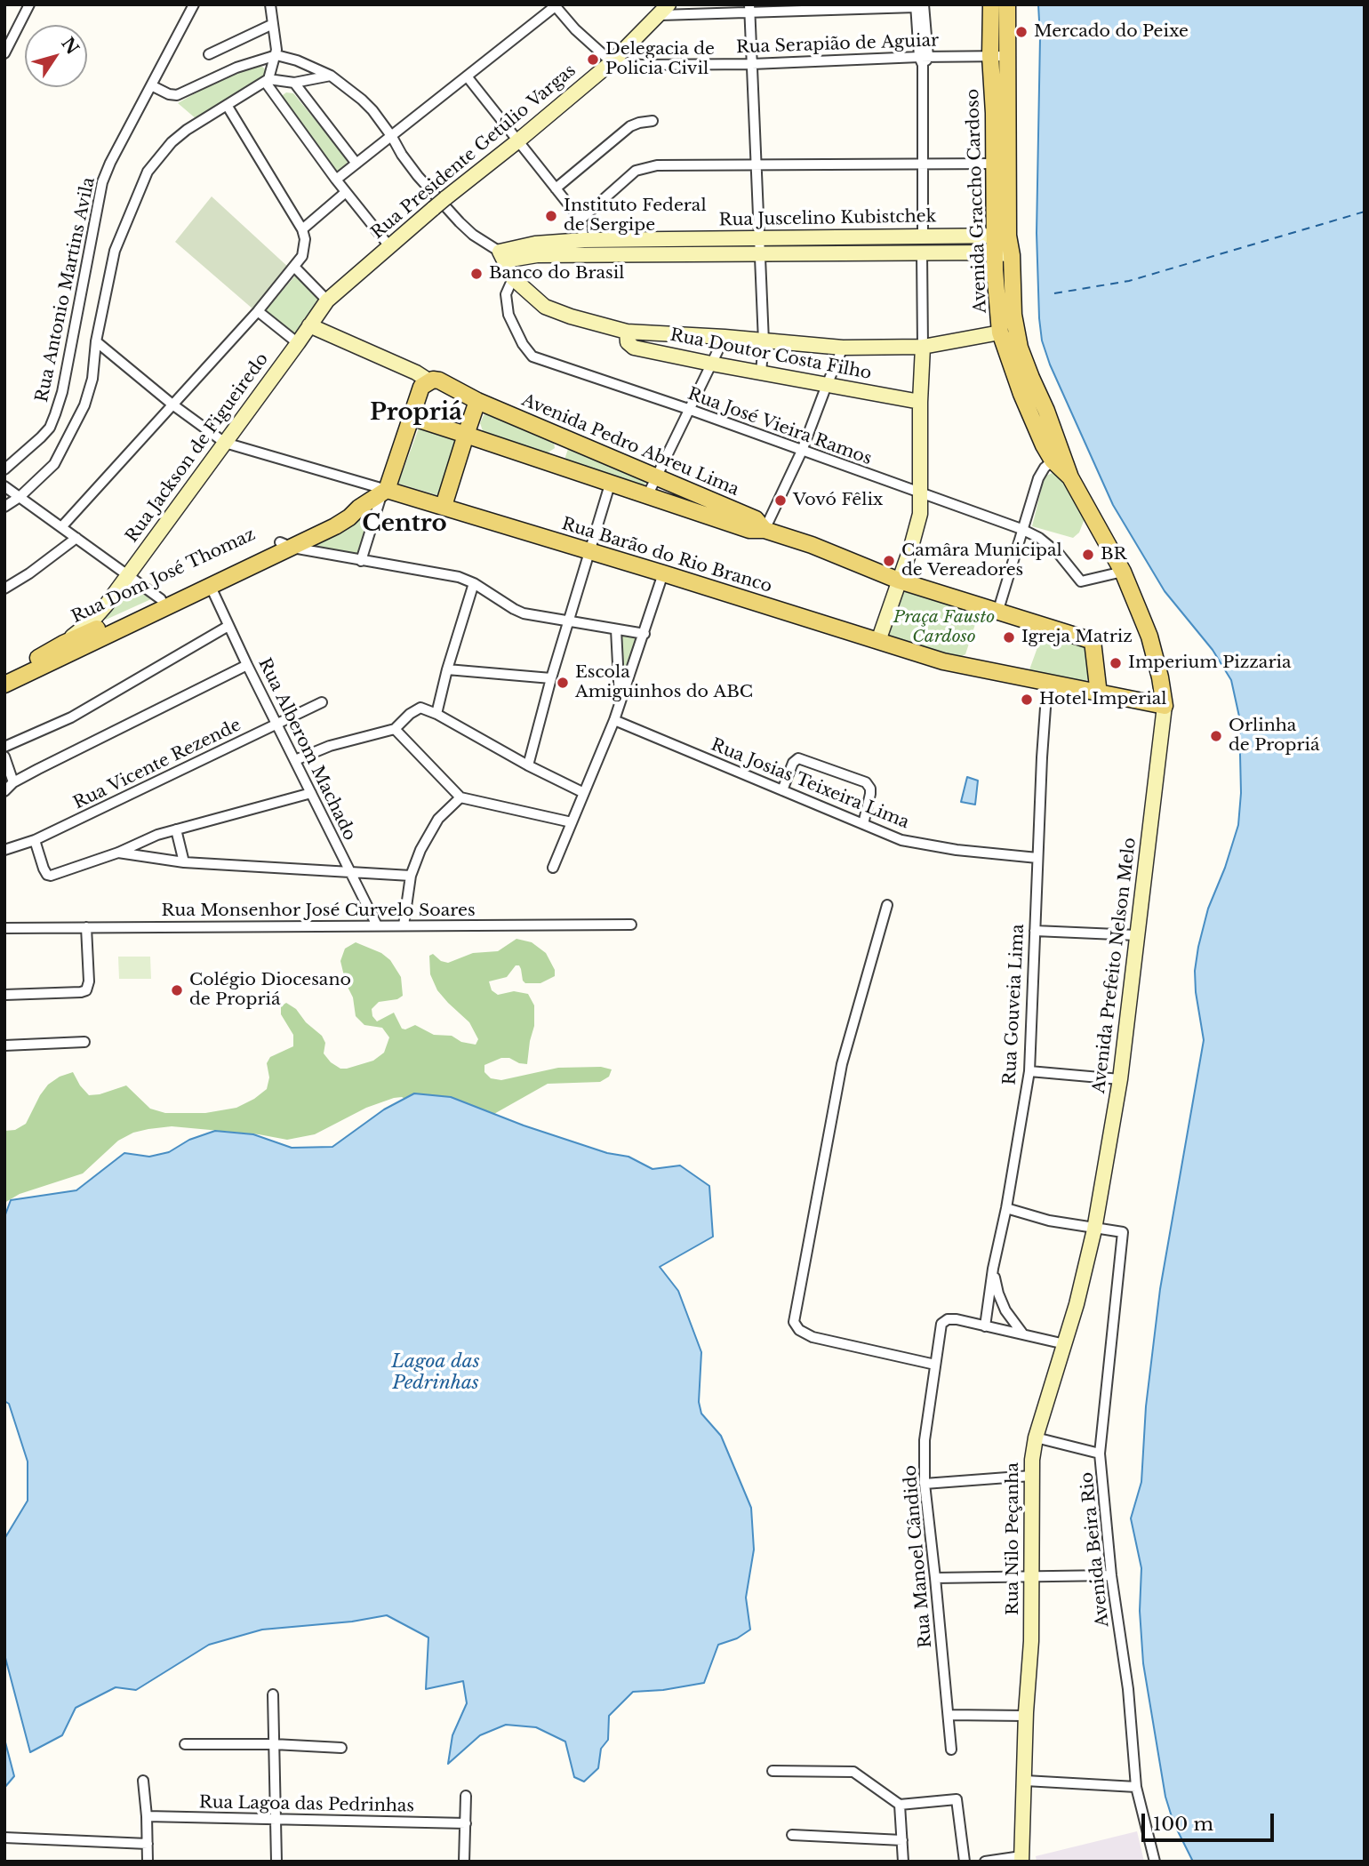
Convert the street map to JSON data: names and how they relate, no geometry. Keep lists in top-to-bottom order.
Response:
{
  "streets": {
    "main road": [
      "Avenida Graccho Cardoso",
      "Avenida Pedro Abreu Lima",
      "Rua Barão do Rio Branco",
      "Rua Dom José Thomaz"
    ],
    "street": [
      "Rua Serapião de Aguiar",
      "Rua Presidente Getúlio Vargas",
      "Rua Juscelino Kubistchek",
      "Rua Antonio Martins Avila",
      "Rua Doutor Costa Filho",
      "Rua José Vieira Ramos",
      "Rua Jackson de Figueiredo",
      "Rua Alberom Machado",
      "Rua Vicente Rezende",
      "Rua Josias Teixeira Lima",
      "Rua Monsenhor José Curvelo Soares",
      "Avenida Prefeito Nelson Melo",
      "Rua Gouveia Lima",
      "Rua Nilo Peçanha",
      "Avenida Beira Rio",
      "Rua Manoel Cândido",
      "Rua Lagoa das Pedrinhas"
    ]
  },
  "crossings": [
    ["Rua Serapião de Aguiar", "Rua Presidente Getúlio Vargas"],
    ["Rua Serapião de Aguiar", "Avenida Graccho Cardoso"],
    ["Rua Presidente Getúlio Vargas", "Rua Jackson de Figueiredo"],
    ["Avenida Graccho Cardoso", "Rua Juscelino Kubistchek"],
    ["Rua Jackson de Figueiredo", "Rua Dom José Thomaz"],
    ["Rua Dom José Thomaz", "Rua Alberom Machado"],
    ["Rua Alberom Machado", "Rua Vicente Rezende"],
    ["Rua Alberom Machado", "Rua Monsenhor José Curvelo Soares"],
    ["Rua Josias Teixeira Lima", "Rua Gouveia Lima"],
    ["Avenida Prefeito Nelson Melo", "Rua Nilo Peçanha"],
    ["Avenida Prefeito Nelson Melo", "Avenida Beira Rio"],
    ["Rua Gouveia Lima", "Rua Manoel Cândido"],
    ["Rua Nilo Peçanha", "Avenida Beira Rio"]
  ],
  "districts": ["Propriá", "Centro"],
  "water": ["Lagoa das Pedrinhas"],
  "parks": ["Praça Fausto Cardoso"],
  "places": [
    "Mercado do Peixe",
    "Delegacia de Policia Civil",
    "Instituto Federal de Sergipe",
    "Banco do Brasil",
    "Vovó Fêlix",
    "BR",
    "Camâra Municipal de Vereadores",
    "Igreja Matriz",
    "Imperium Pizzaria",
    "Escola Amiguinhos do ABC",
    "Hotel Imperial",
    "Orlinha de Propriá",
    "Colégio Diocesano de Propriá"
  ],
  "scale_bar": "100 m",
  "north": "top right"
}
